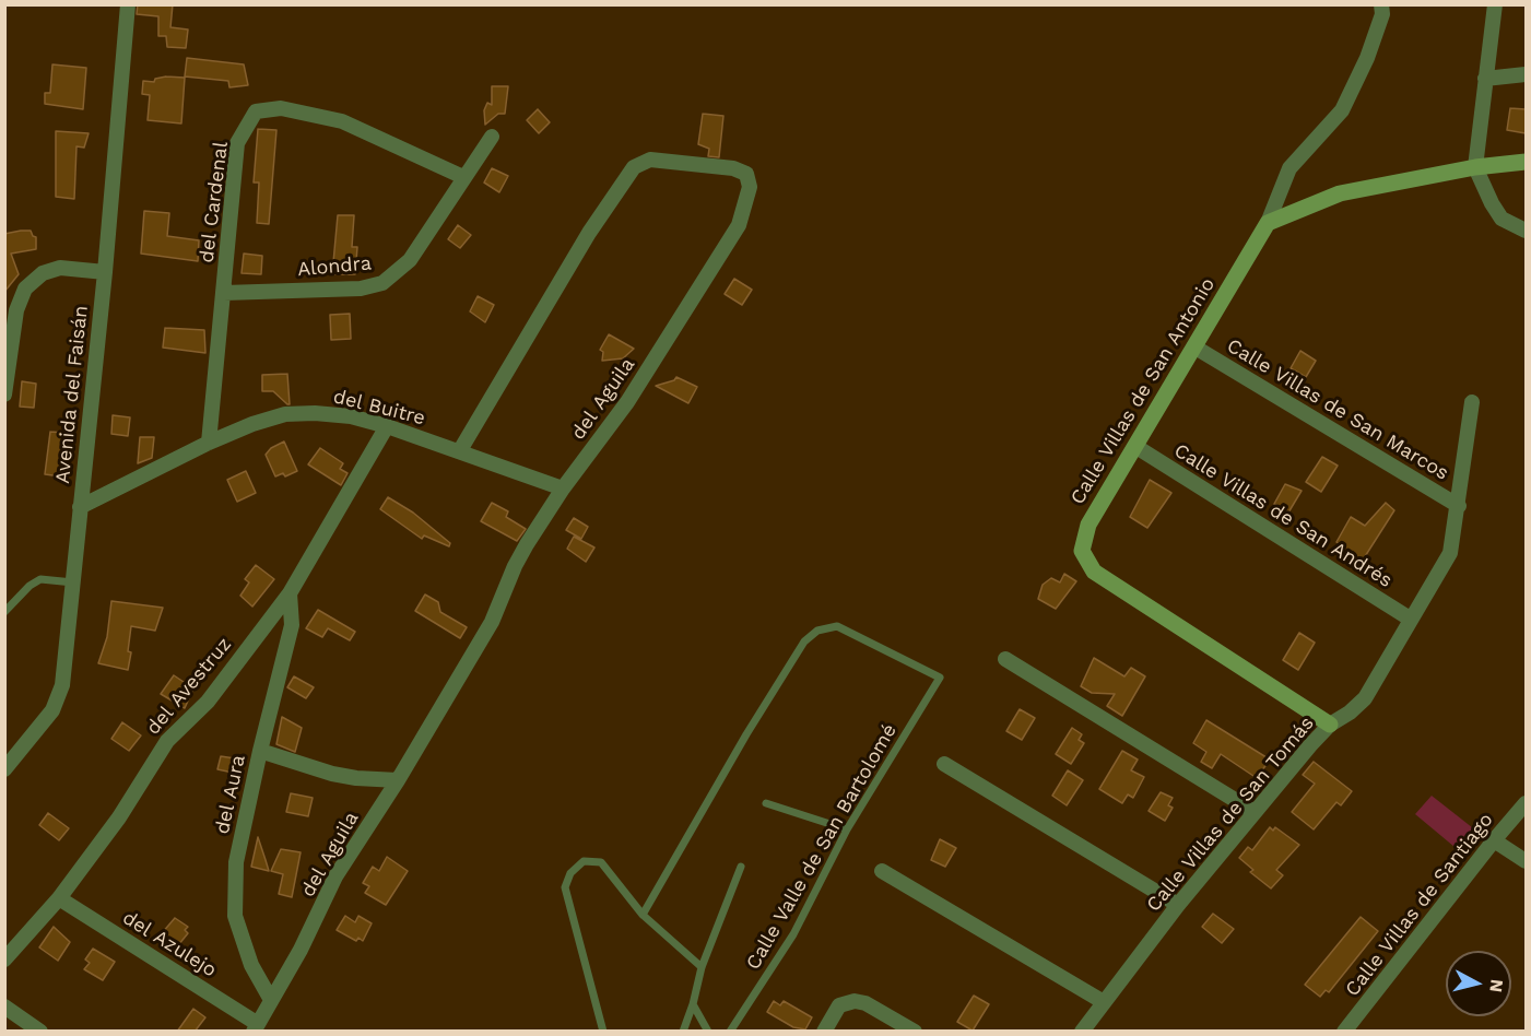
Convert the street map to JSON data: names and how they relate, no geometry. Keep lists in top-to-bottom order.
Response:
{
  "streets": {
    "street": [
      "del Cardenal",
      "Alondra",
      "Calle Villas de San Antonio",
      "Avenida del Faisán",
      "del Aguila",
      "del Buitre",
      "Calle Villas de San Marcos",
      "Calle Villas de San Andrés",
      "del Avestruz",
      "del Aura",
      "Calle Villas de San Tomás",
      "Calle Villas de Santiago",
      "del Azulejo"
    ],
    "lane": ["Calle Valle de San Bartolomé"]
  },
  "crossings": [
    ["del Cardenal", "Alondra"],
    ["del Cardenal", "del Buitre"],
    ["Calle Villas de San Antonio", "Calle Villas de San Marcos"],
    ["Calle Villas de San Antonio", "Calle Villas de San Andrés"],
    ["Calle Villas de San Antonio", "Calle Villas de San Tomás"],
    ["Avenida del Faisán", "del Buitre"],
    ["del Aguila", "del Buitre"],
    ["del Aguila", "del Aura"],
    ["del Aguila", "del Azulejo"],
    ["del Buitre", "del Avestruz"],
    ["Calle Villas de San Marcos", "Calle Villas de San Tomás"],
    ["Calle Villas de San Andrés", "Calle Villas de San Tomás"],
    ["del Avestruz", "del Aura"],
    ["del Avestruz", "del Azulejo"]
  ],
  "north": "right"
}
